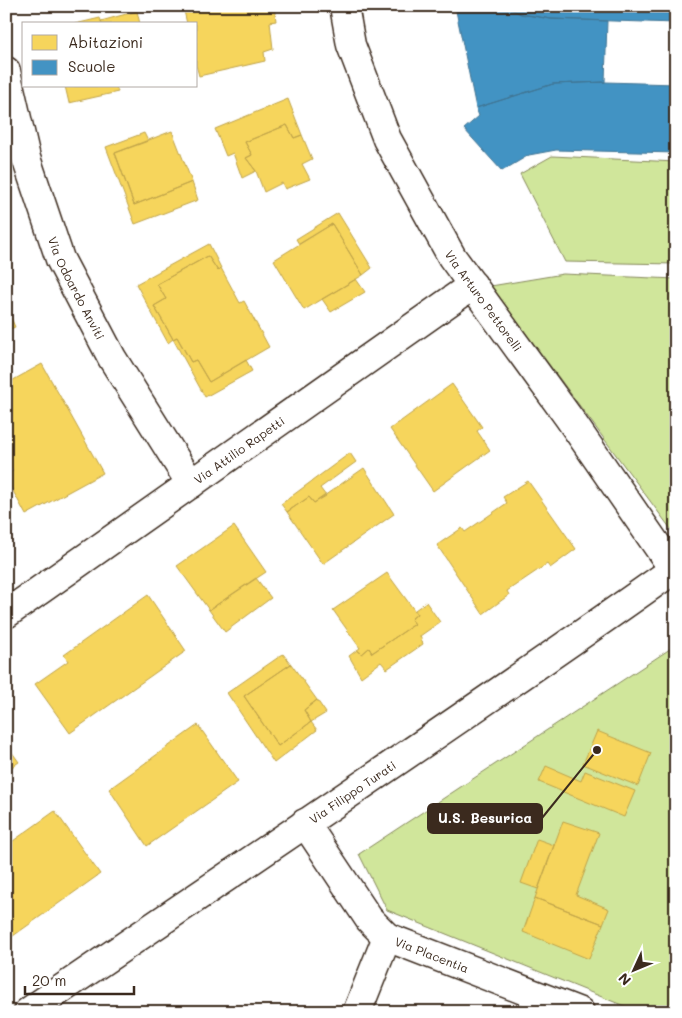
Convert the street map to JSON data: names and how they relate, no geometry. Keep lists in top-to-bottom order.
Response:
{
  "streets": {
    "street": [
      "Via Odoardo Anviti",
      "Via Arturo Pettorelli",
      "Via Attilio Rapetti",
      "Via Filippo Turati",
      "Via Placentia"
    ]
  },
  "crossings": [
    ["Via Odoardo Anviti", "Via Attilio Rapetti"],
    ["Via Arturo Pettorelli", "Via Attilio Rapetti"],
    ["Via Arturo Pettorelli", "Via Filippo Turati"],
    ["Via Filippo Turati", "Via Placentia"]
  ],
  "places": ["U.S. Besurica"],
  "legend": ["Abitazioni", "Scuole"],
  "scale_bar": "20 m",
  "north": "bottom left"
}
